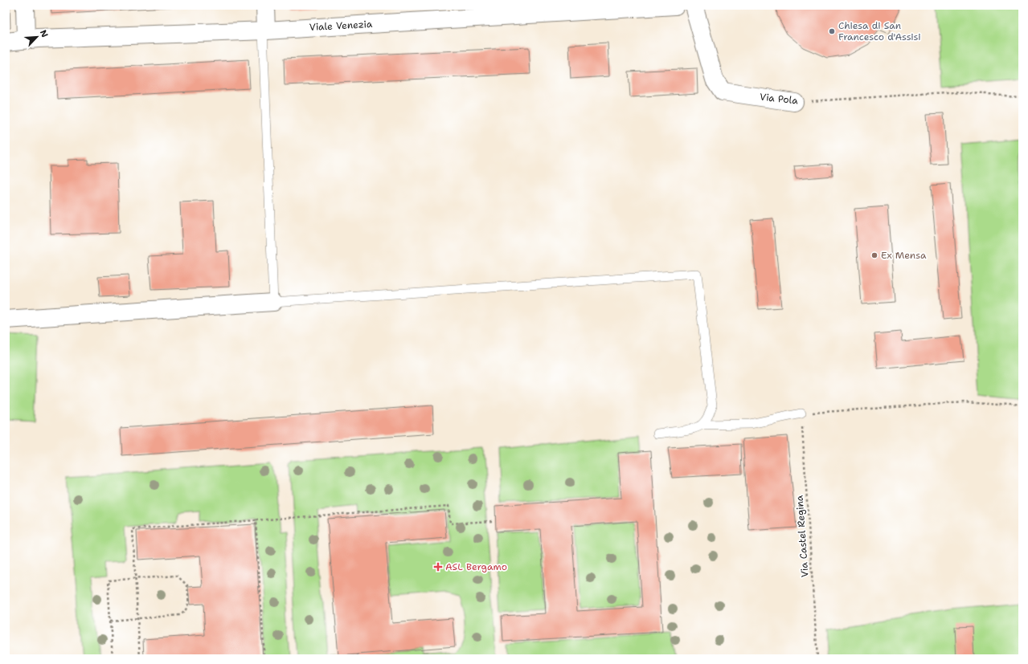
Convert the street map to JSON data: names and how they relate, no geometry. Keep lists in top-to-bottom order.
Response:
{
  "streets": {
    "street": ["Viale Venezia", "Via Pola"],
    "path": ["Via Castel Regina"]
  },
  "places": {
    "other": ["Chiesa di San Francesco d'Assisi", "Ex Mensa"],
    "health": ["ASL Bergamo"]
  },
  "north": "top right"
}
